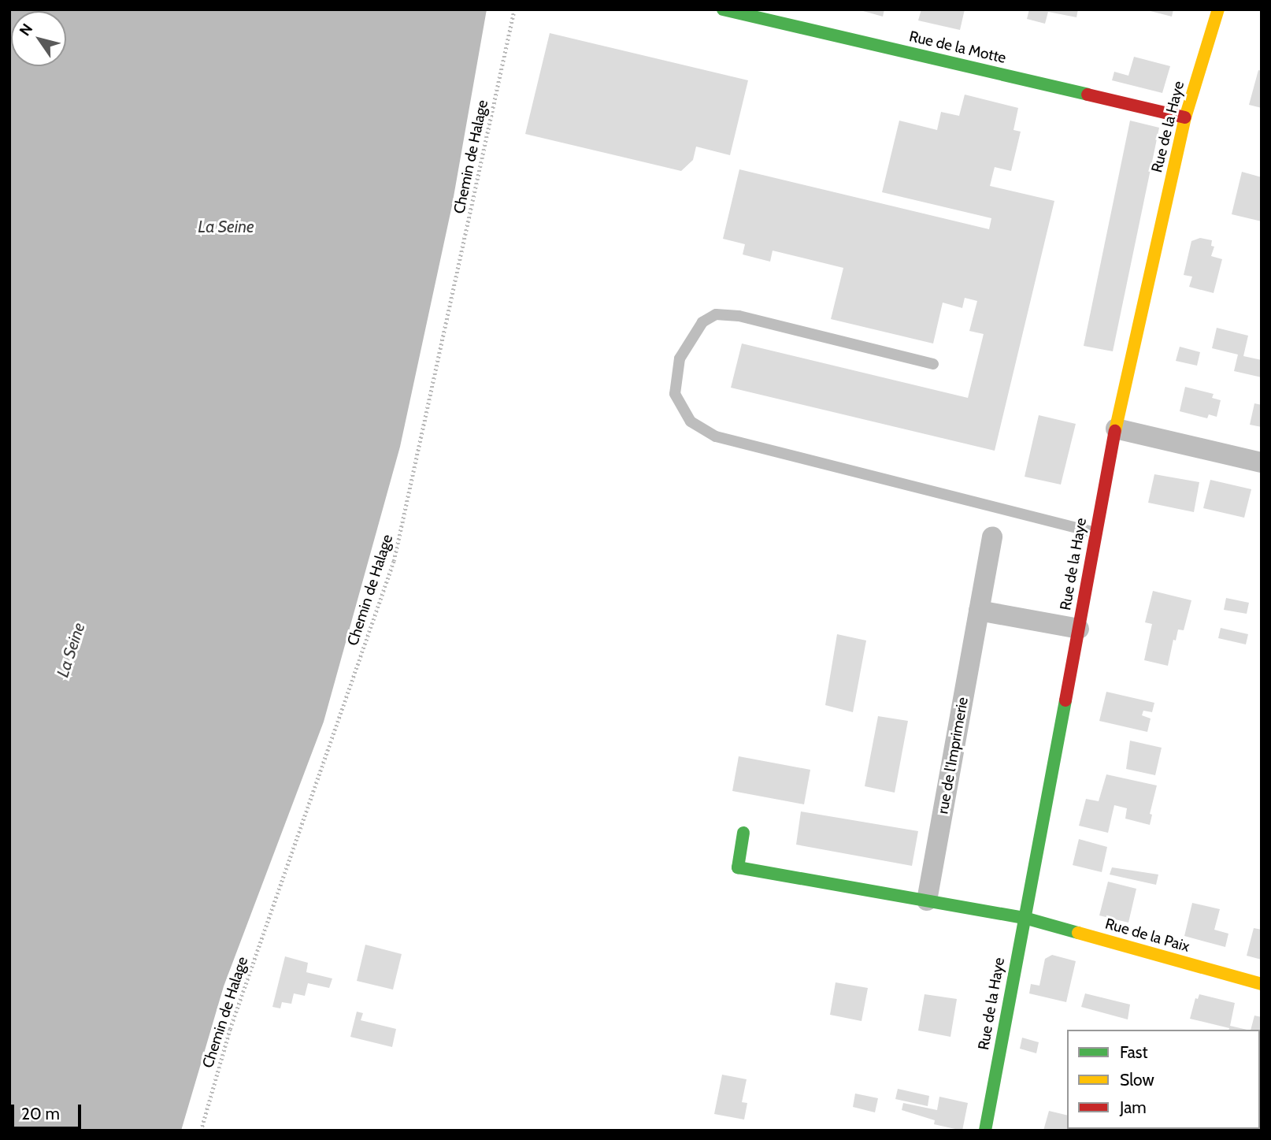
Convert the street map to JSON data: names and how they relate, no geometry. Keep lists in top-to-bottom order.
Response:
{
  "streets": {
    "street": [
      "Rue de la Motte",
      "Rue de la Haye",
      "rue de l'Imprimerie",
      "Rue de la Paix"
    ],
    "path": ["Chemin de Halage"]
  },
  "crossings": [
    ["Rue de la Motte", "Rue de la Haye"],
    ["Rue de la Haye", "Rue de la Paix"]
  ],
  "water": ["La Seine"],
  "legend": ["Fast", "Slow", "Jam"],
  "scale_bar": "20 m",
  "north": "top left"
}
